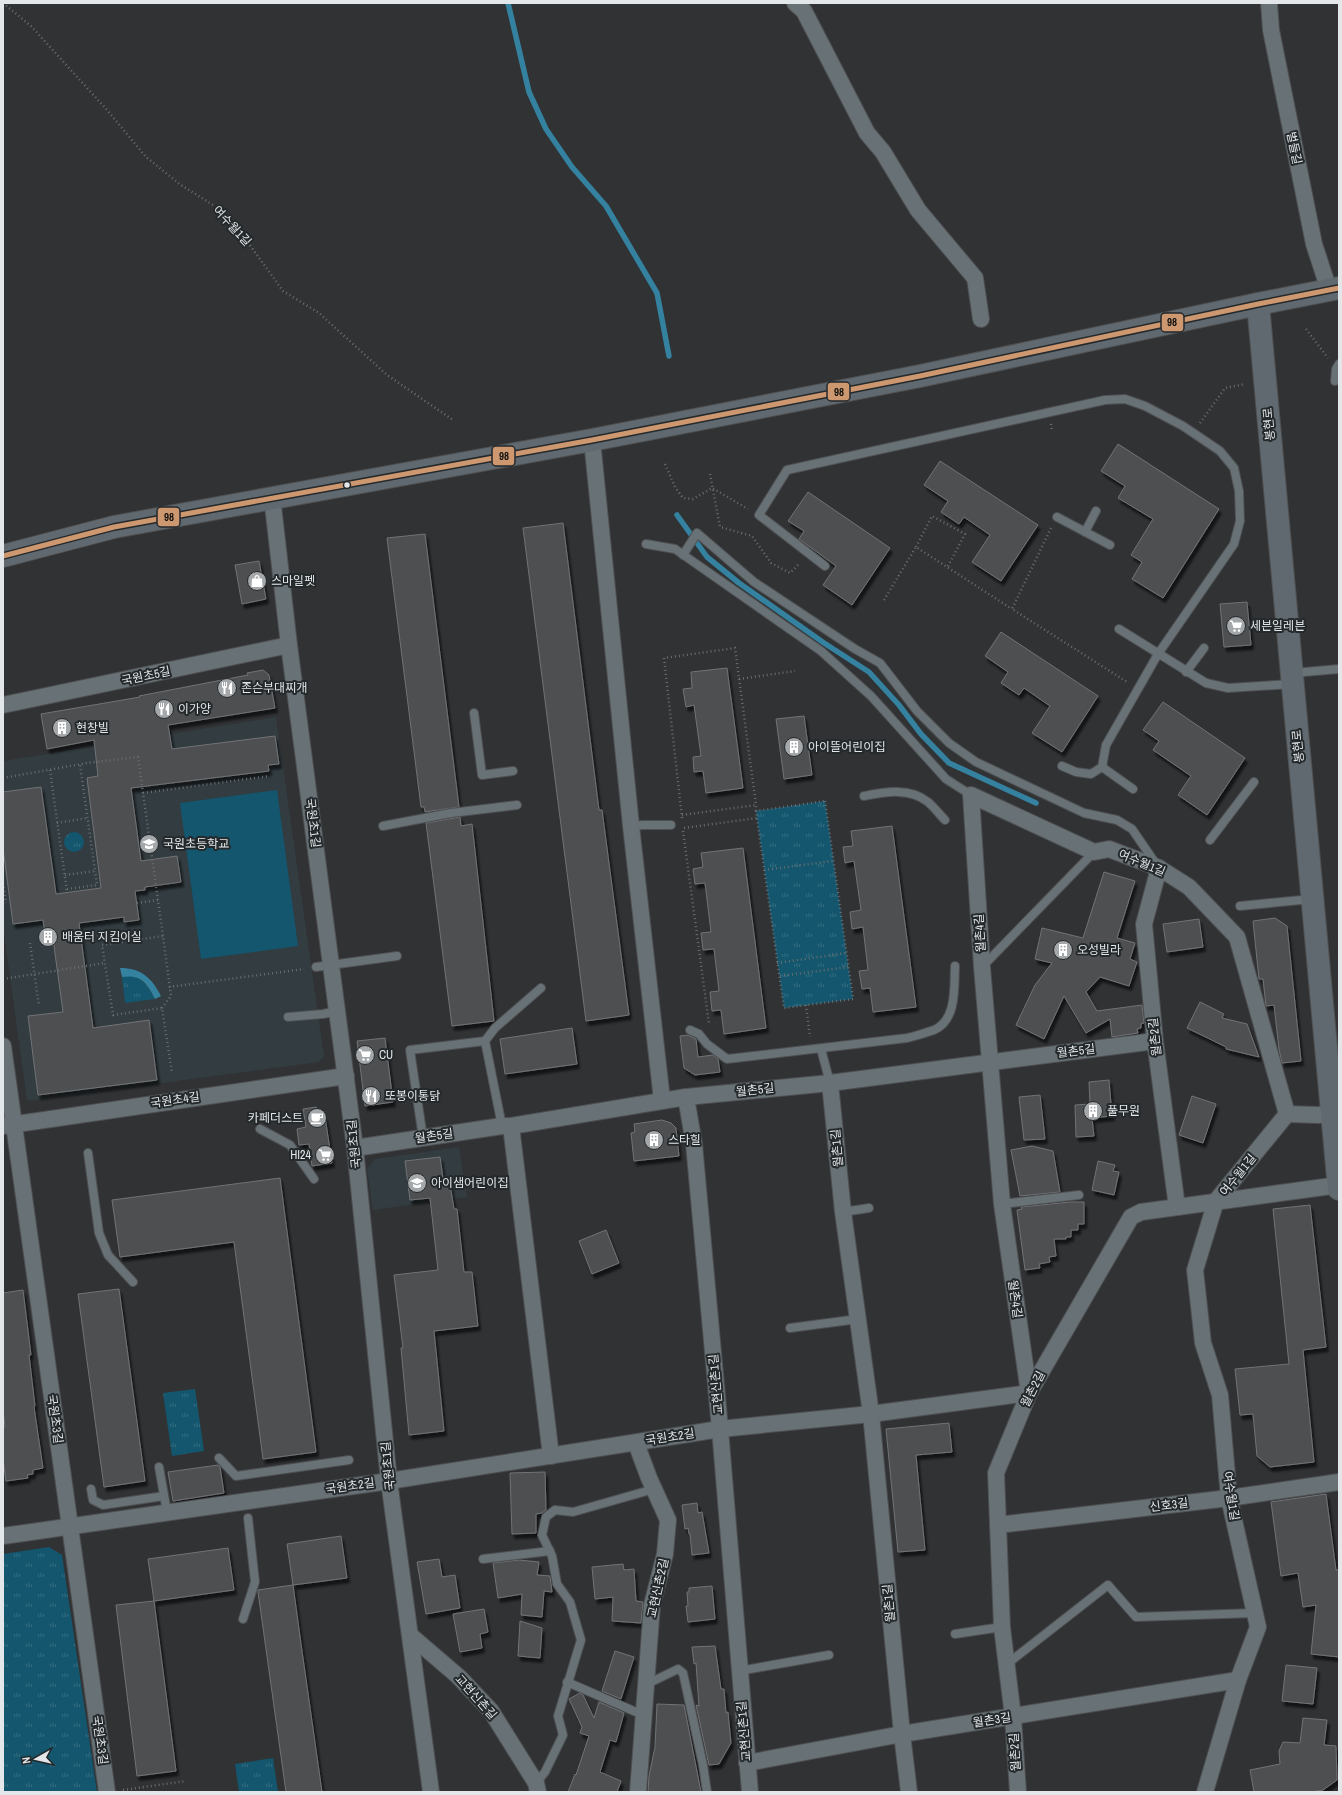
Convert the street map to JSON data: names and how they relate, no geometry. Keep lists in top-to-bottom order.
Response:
{
  "streets": {
    "street": [
      "벌들길",
      "여수월1길",
      "봉현로",
      "국원초5길",
      "국원초1길",
      "월촌4길",
      "월촌2길",
      "월촌5길",
      "국원초4길",
      "월촌1길",
      "교현신촌1길",
      "국원초3길",
      "국원초2길",
      "신호3길",
      "교현신촌2길",
      "교현신촌길",
      "월촌3길"
    ]
  },
  "crossings": [
    ["여수월1길", "월촌2길"],
    ["여수월1길", "신호3길"],
    ["여수월1길", "월촌3길"],
    ["봉현로", "월촌2길"],
    ["국원초5길", "국원초1길"],
    ["국원초1길", "월촌5길"],
    ["국원초1길", "국원초4길"],
    ["국원초1길", "국원초2길"],
    ["국원초1길", "교현신촌길"],
    ["월촌4길", "월촌2길"],
    ["월촌4길", "월촌5길"],
    ["월촌2길", "월촌5길"],
    ["월촌2길", "신호3길"],
    ["월촌2길", "월촌3길"],
    ["월촌5길", "월촌1길"],
    ["월촌5길", "교현신촌1길"],
    ["국원초4길", "국원초3길"],
    ["월촌1길", "월촌3길"],
    ["교현신촌1길", "국원초2길"],
    ["교현신촌1길", "월촌3길"],
    ["국원초3길", "국원초2길"],
    ["국원초2길", "교현신촌2길"]
  ],
  "places": {
    "shop": ["스마일펫"],
    "supermarket": ["세븐일레븐", "CU", "HI24"],
    "restaurant": ["존슨부대찌개", "이가양", "또봉이통닭"],
    "building": [
      "현창빌",
      "아이뜰어린이집",
      "배움터 지킴이실",
      "오성빌라",
      "풀무원",
      "스타힐"
    ],
    "school or university": ["국원초등학교", "아이샘어린이집"],
    "cafe": ["카페더스트"]
  },
  "lines": ["transit line 98"],
  "north": "left"
}
